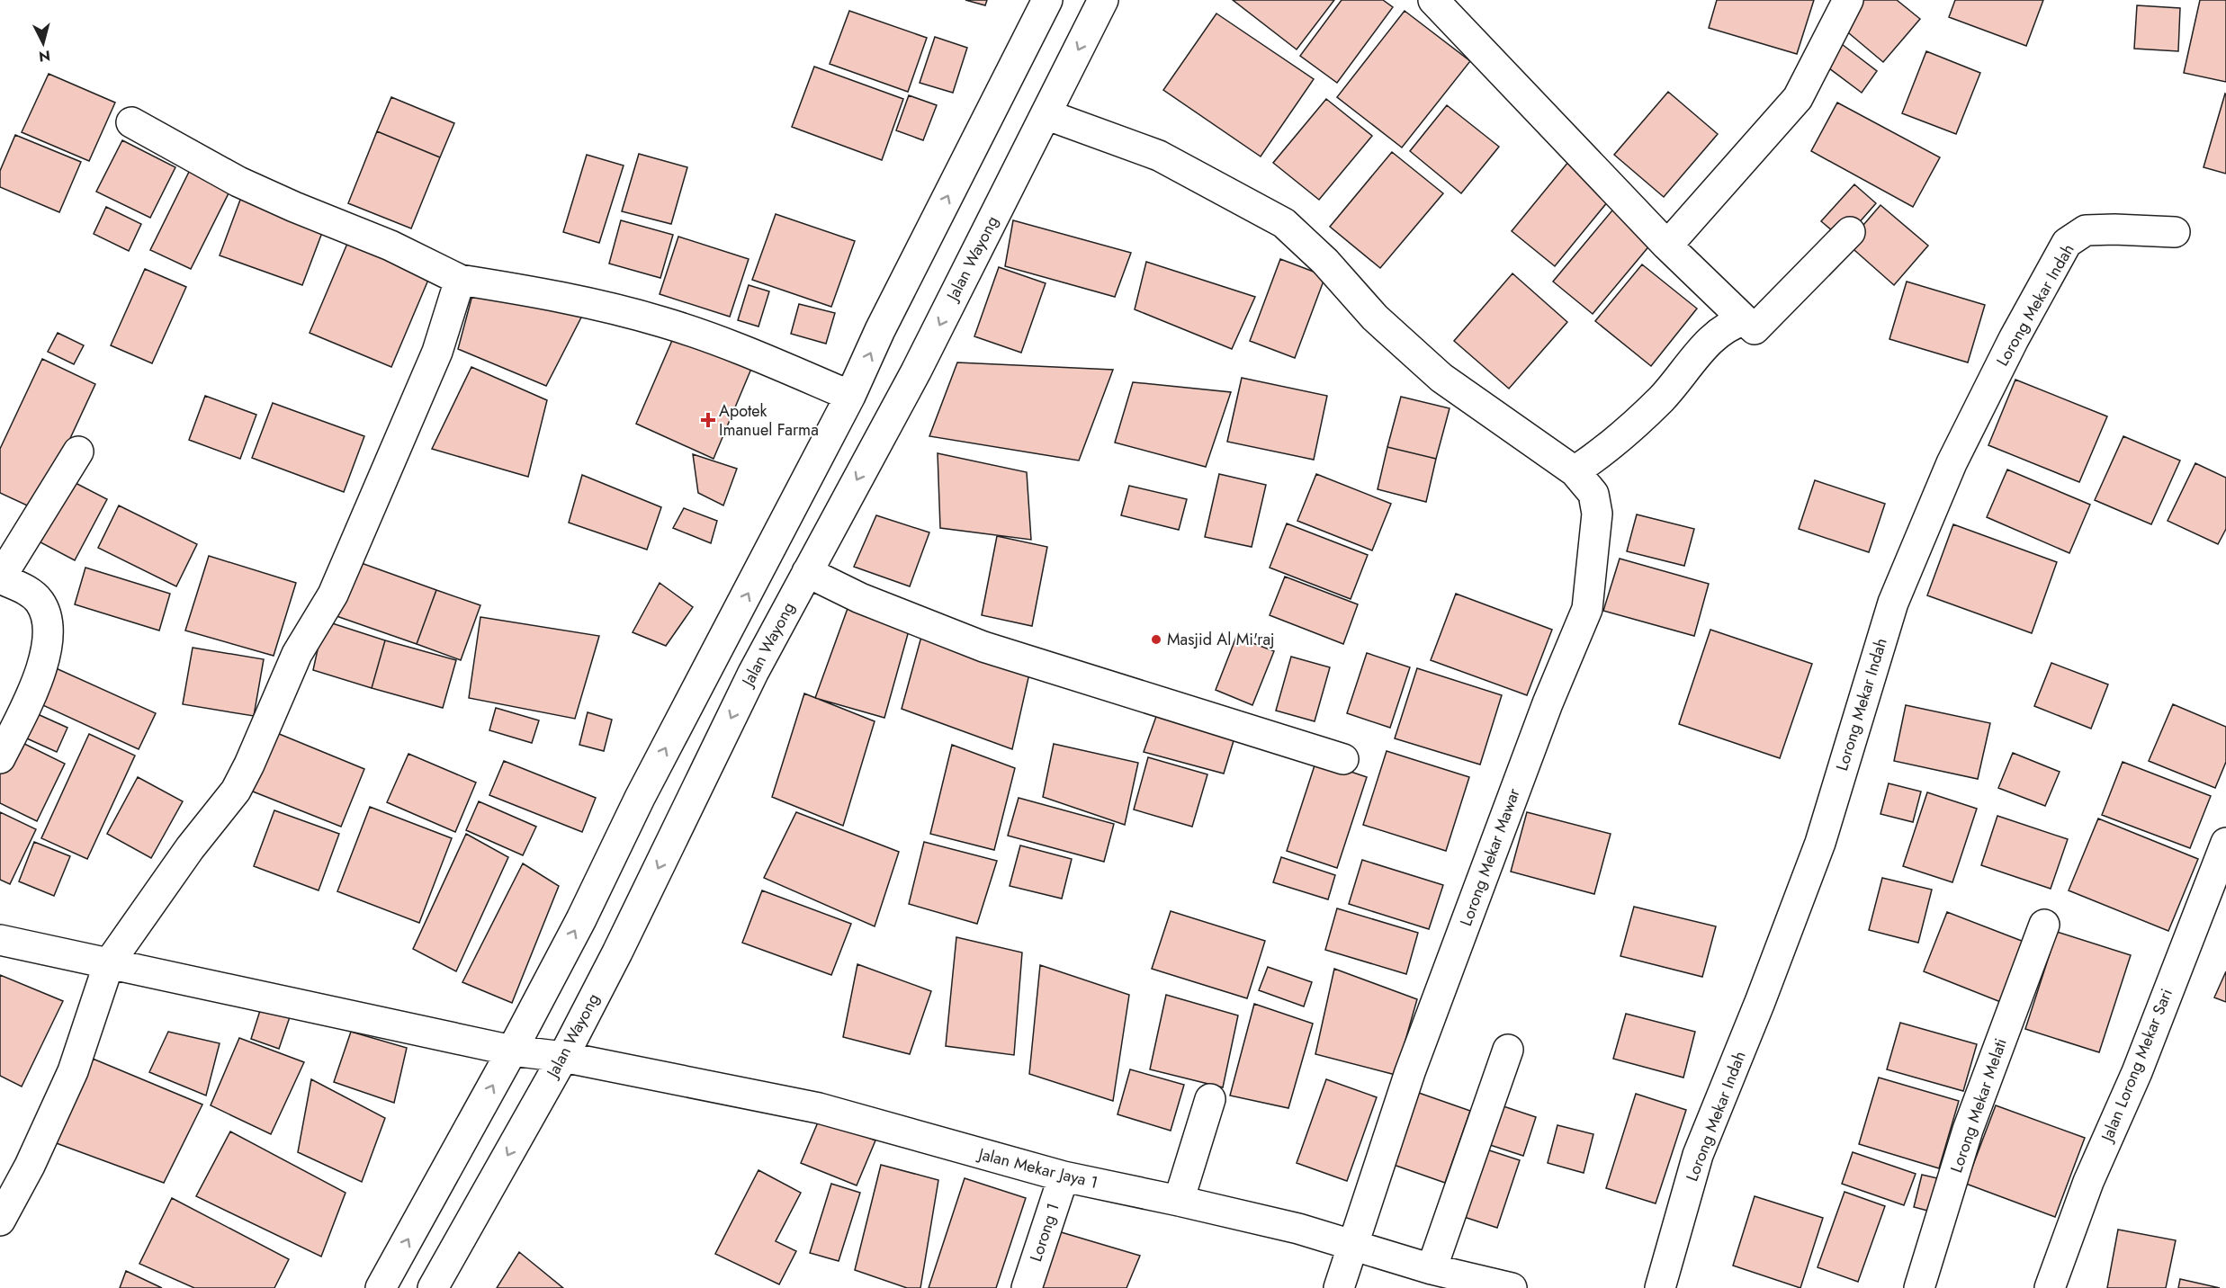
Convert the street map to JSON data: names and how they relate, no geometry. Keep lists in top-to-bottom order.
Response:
{
  "streets": {
    "street": [
      "Jalan Wayong",
      "Lorong Mekar Indah",
      "Lorong Mekar Mawar",
      "Jalan Lorong Mekar Sari",
      "Lorong Mekar Melati",
      "Jalan Mekar Jaya 1",
      "Lorong 1"
    ]
  },
  "crossings": [
    ["Jalan Wayong", "Lorong Mekar Mawar"],
    ["Jalan Wayong", "Jalan Mekar Jaya 1"],
    ["Lorong Mekar Mawar", "Jalan Mekar Jaya 1"],
    ["Jalan Mekar Jaya 1", "Lorong 1"]
  ],
  "places": {
    "health": ["Apotek Imanuel Farma"],
    "other": ["Masjid Al Mi'raj"]
  },
  "north": "bottom"
}
